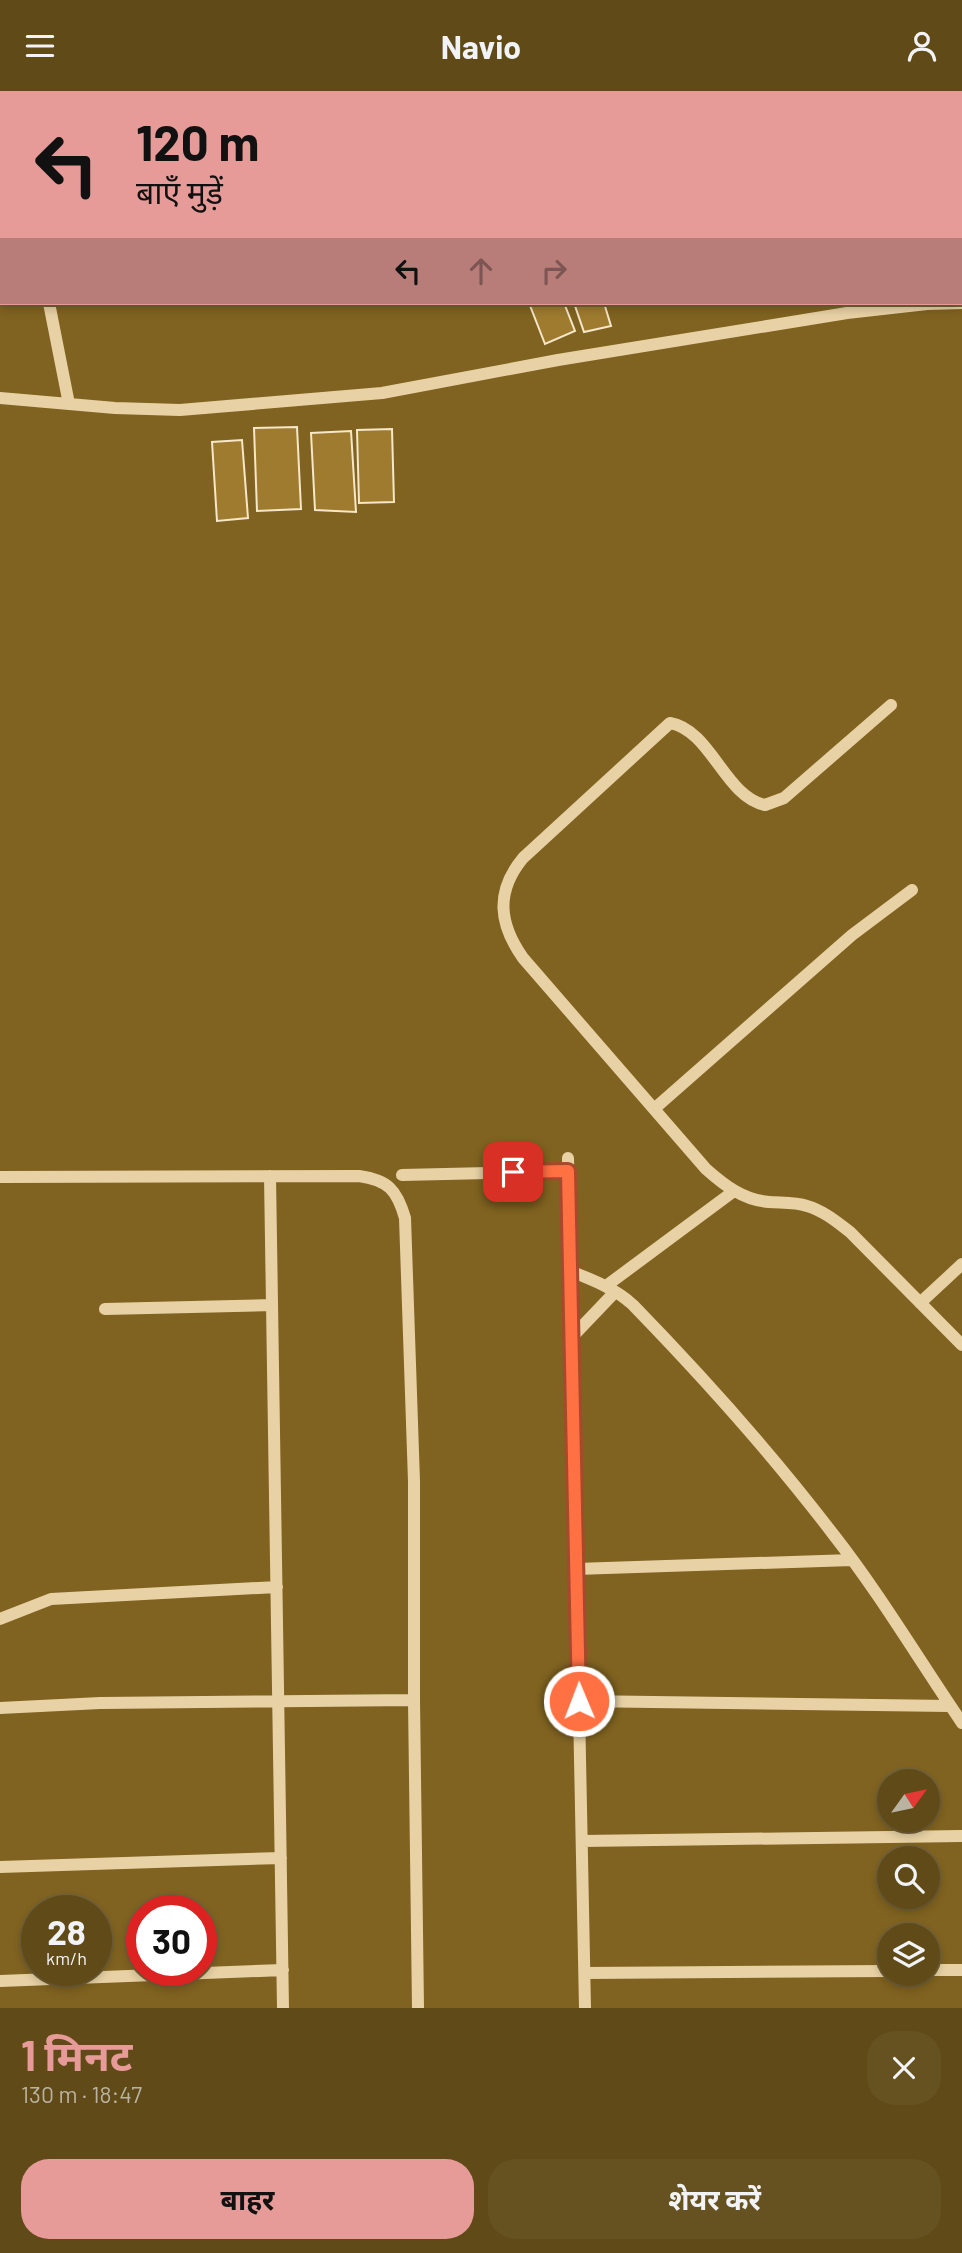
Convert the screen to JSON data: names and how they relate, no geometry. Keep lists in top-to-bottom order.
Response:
{
  "north": "top right",
  "page": {
    "header": "Navio",
    "turn": ["120 m", "बाएँ मुड़ें"],
    "speed": "28 km/h",
    "limit": "30",
    "heading": ["1 मिनट", "130 m · 18:47"],
    "buttons": ["बाहर", "शेयर करें"]
  }
}
